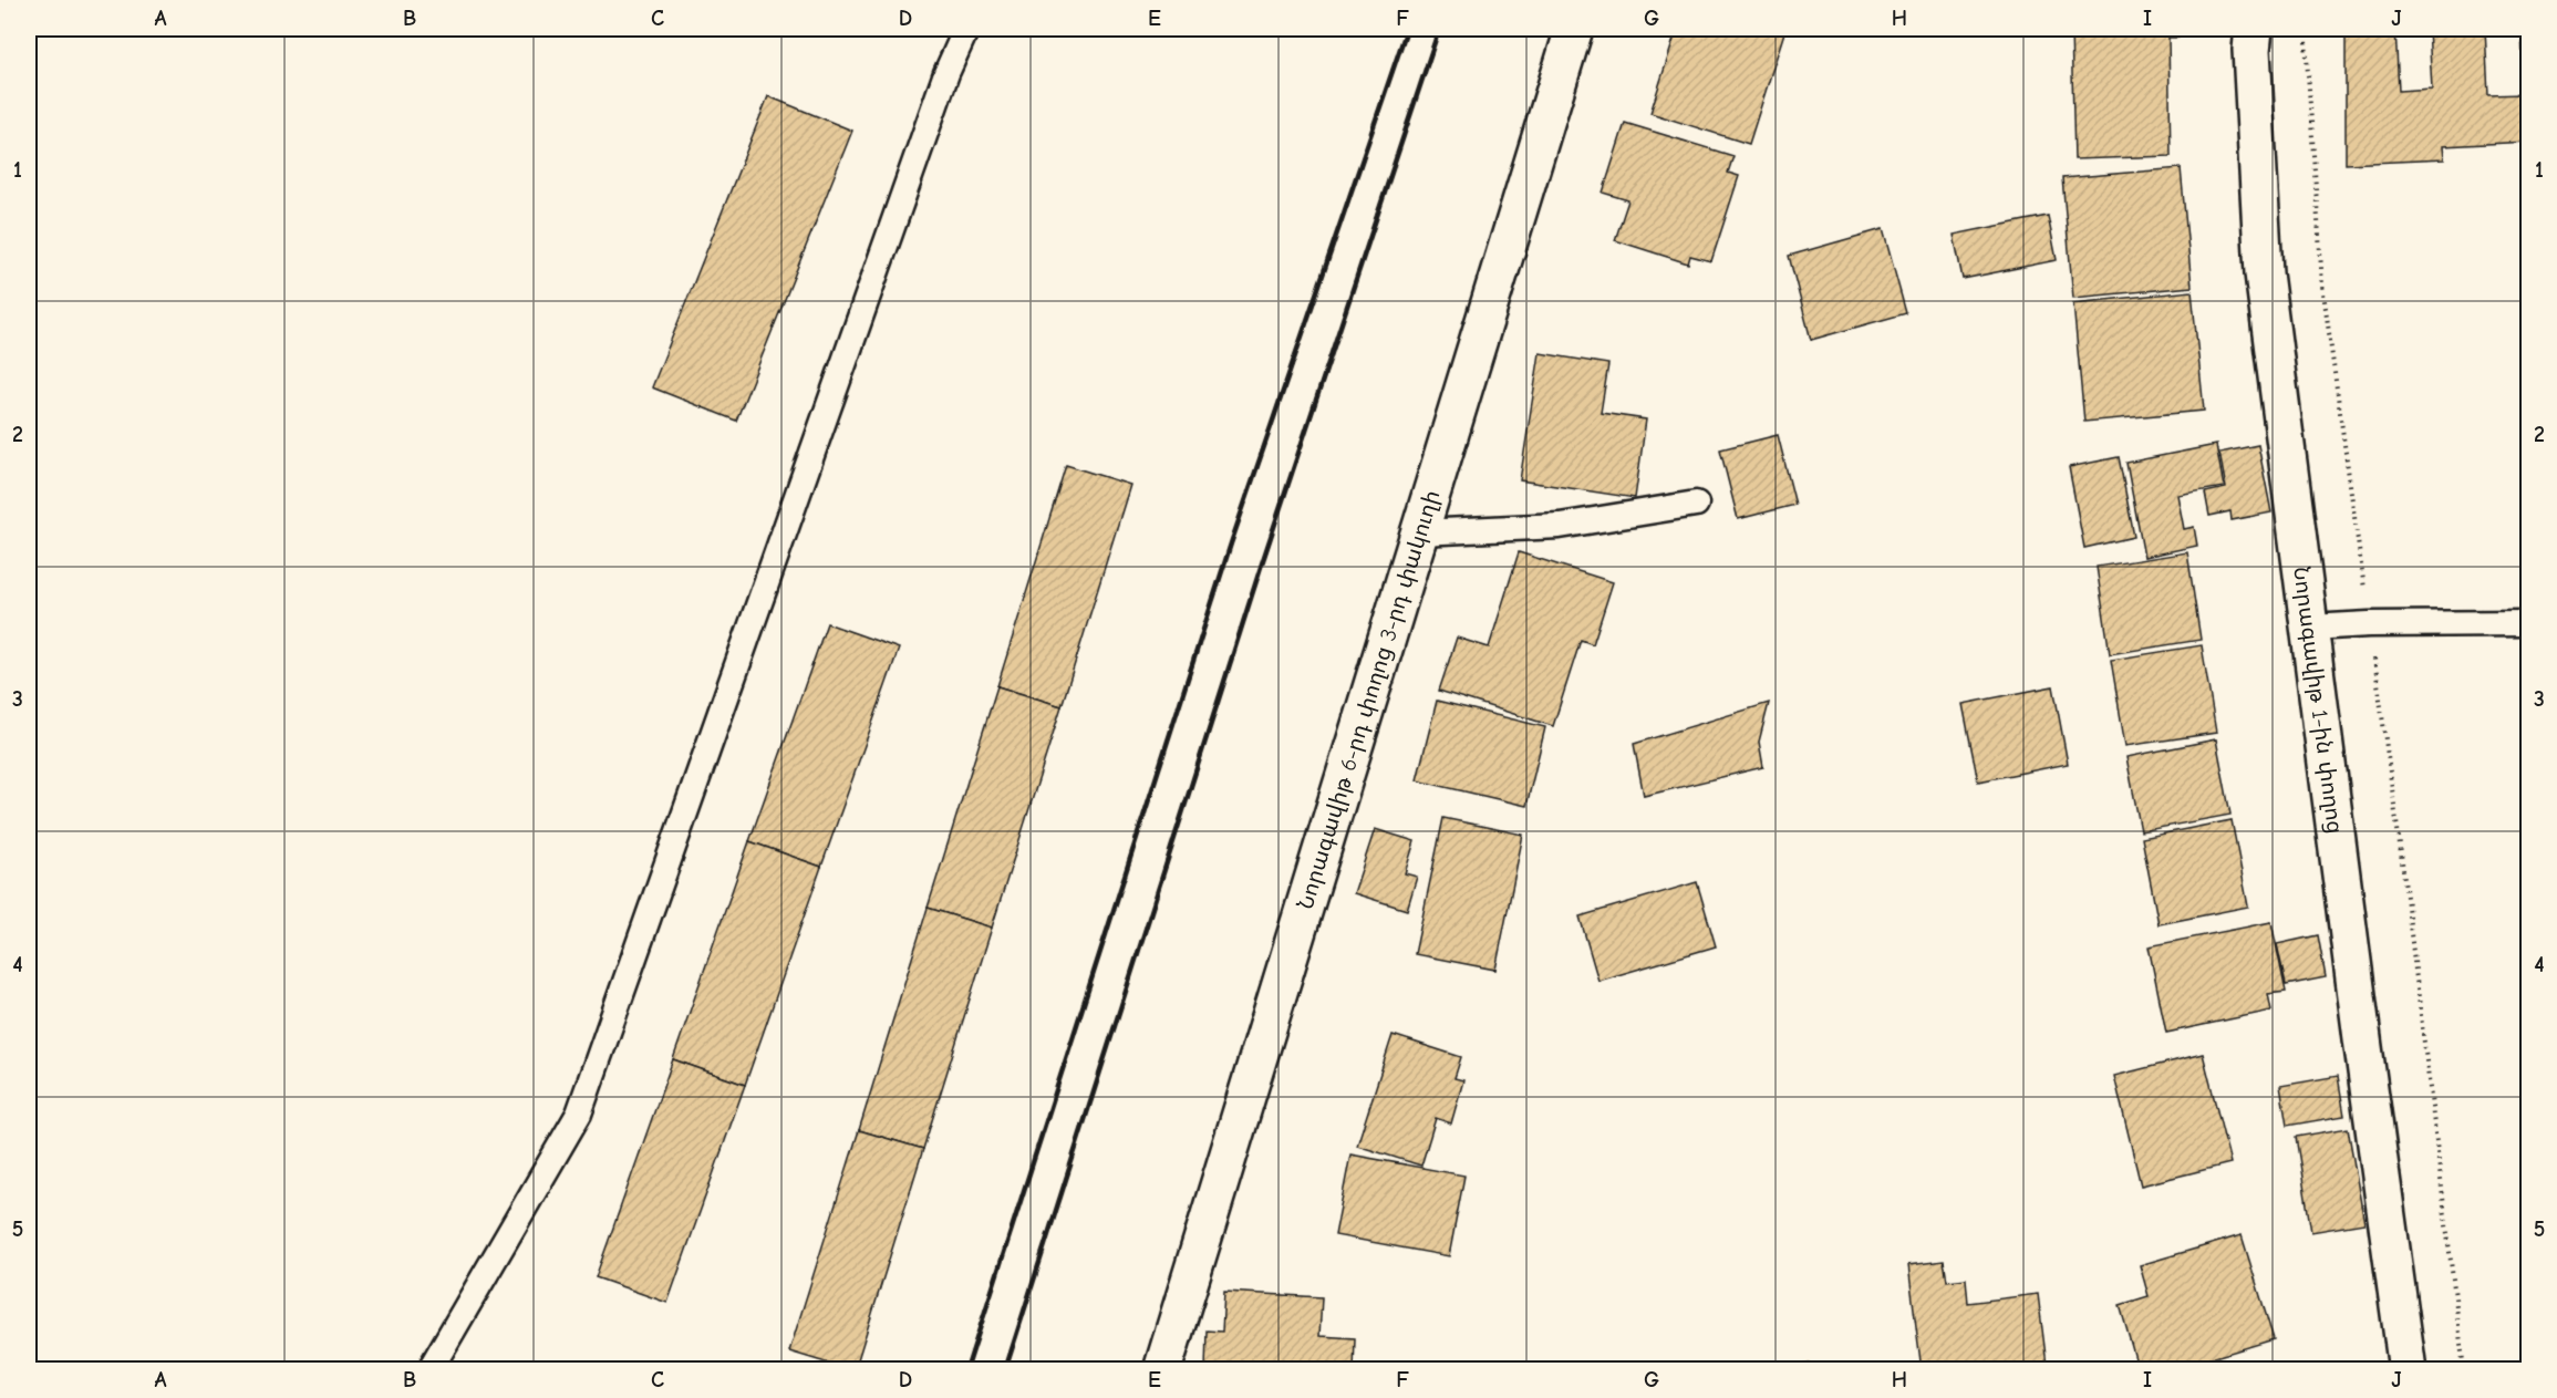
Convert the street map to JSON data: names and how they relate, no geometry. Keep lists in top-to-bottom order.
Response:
{
  "streets": {
    "street": ["Նորագավիթ 6-րդ փողոց 3-րդ փակուղի", "Նորագավիթ 1-ին փողոց"]
  },
  "grid": {
    "columns": [
      "A",
      "B",
      "C",
      "D",
      "E",
      "F",
      "G",
      "H",
      "I",
      "J"
    ],
    "rows": [
      "1",
      "2",
      "3",
      "4",
      "5"
    ]
  }
}
